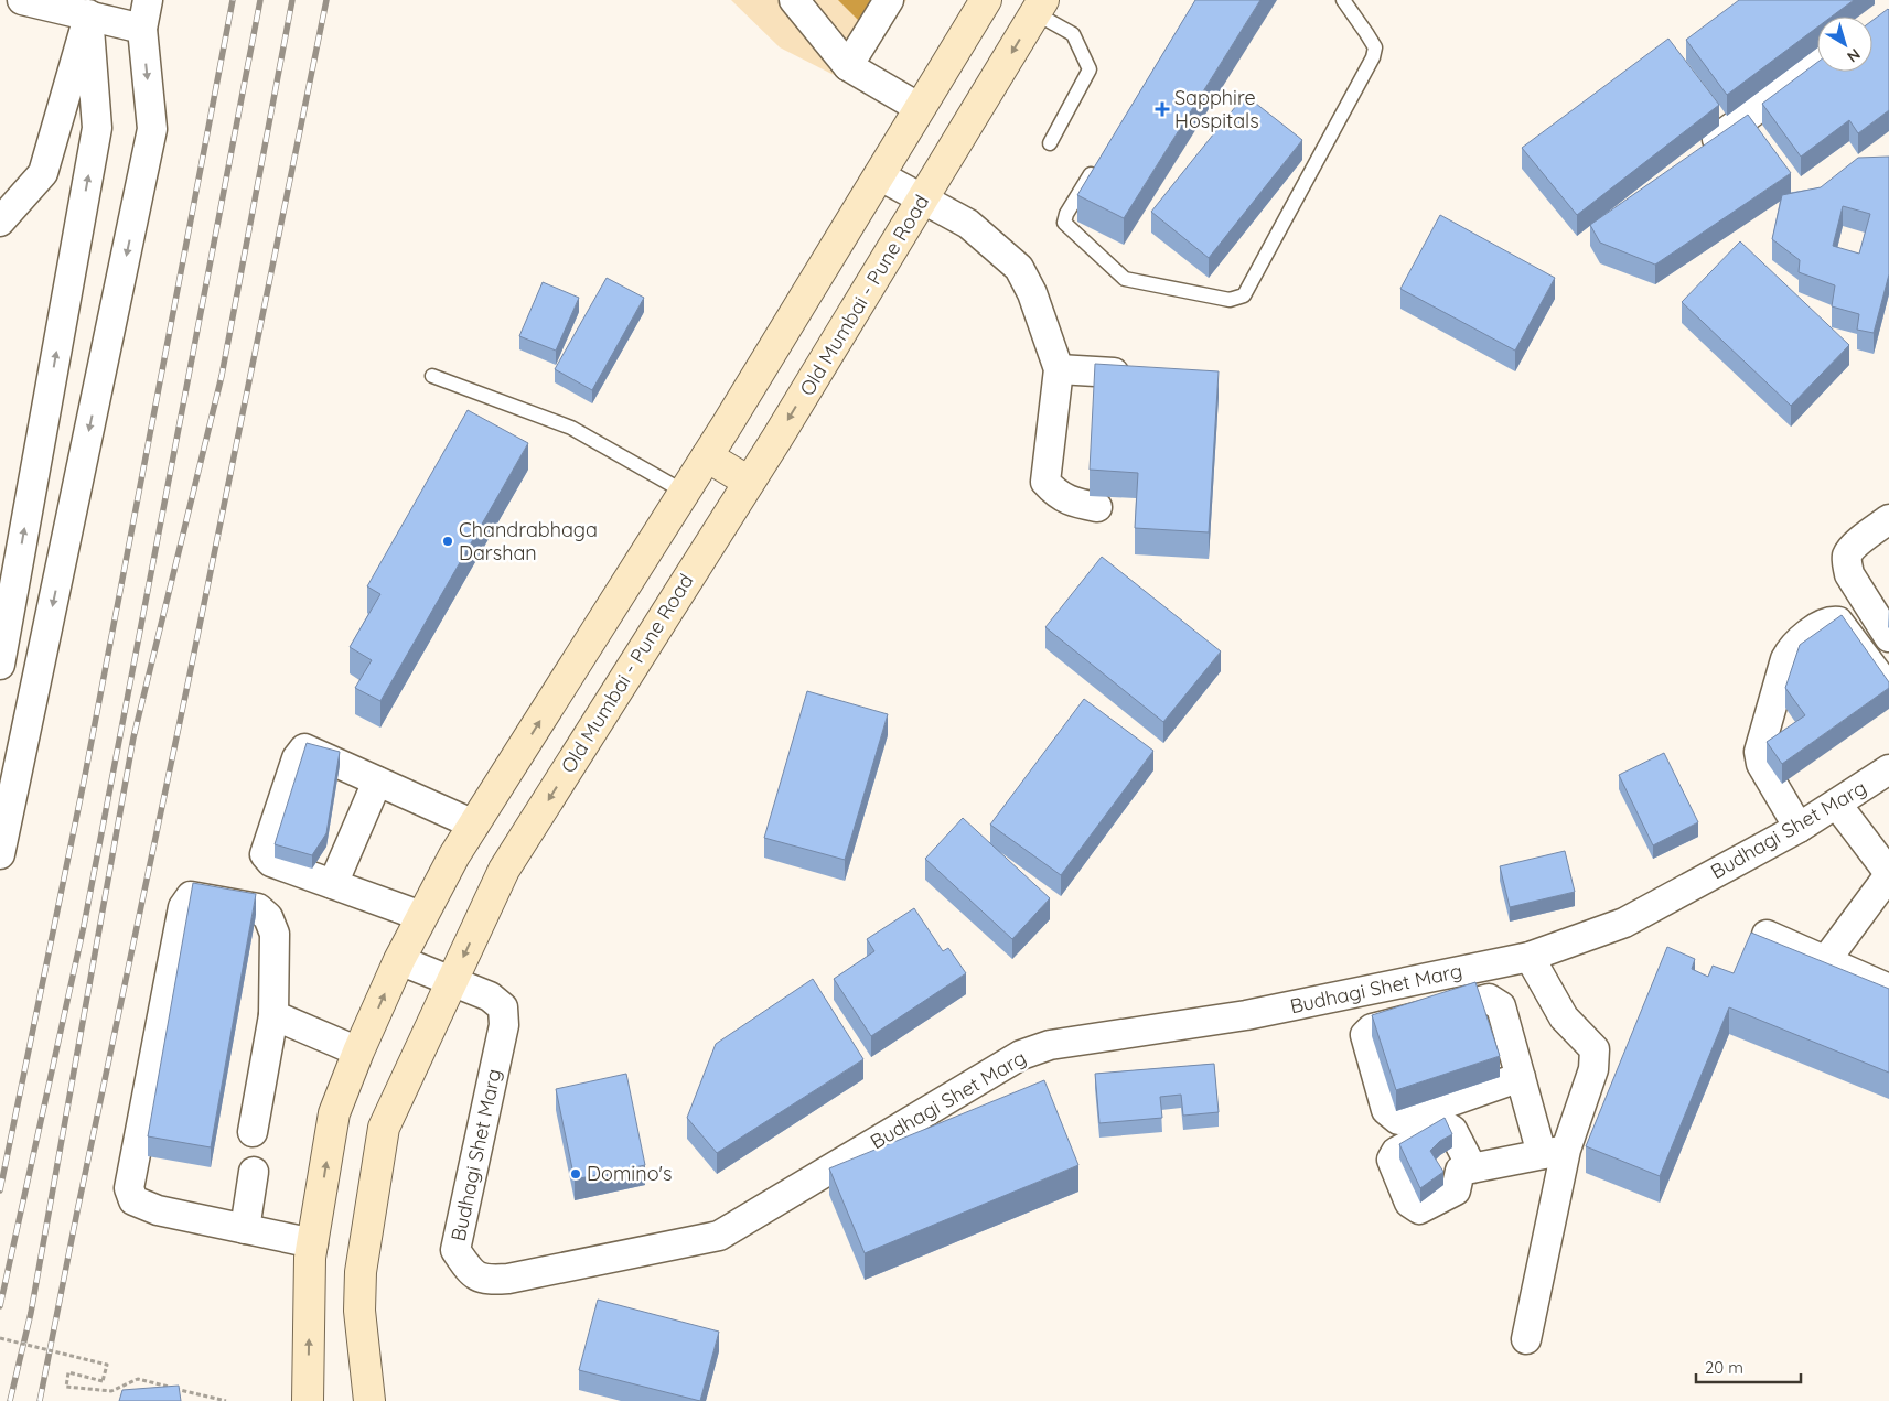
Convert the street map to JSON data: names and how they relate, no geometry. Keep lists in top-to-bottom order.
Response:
{
  "streets": {
    "main road": ["Old Mumbai - Pune Road"],
    "street": ["Budhagi Shet Marg"]
  },
  "crossings": [
    ["Old Mumbai - Pune Road", "Budhagi Shet Marg"]
  ],
  "places": {
    "health": ["Sapphire Hospitals"],
    "other": ["Chandrabhaga Darshan", "Domino's"]
  },
  "scale_bar": "20 m",
  "north": "bottom right"
}
